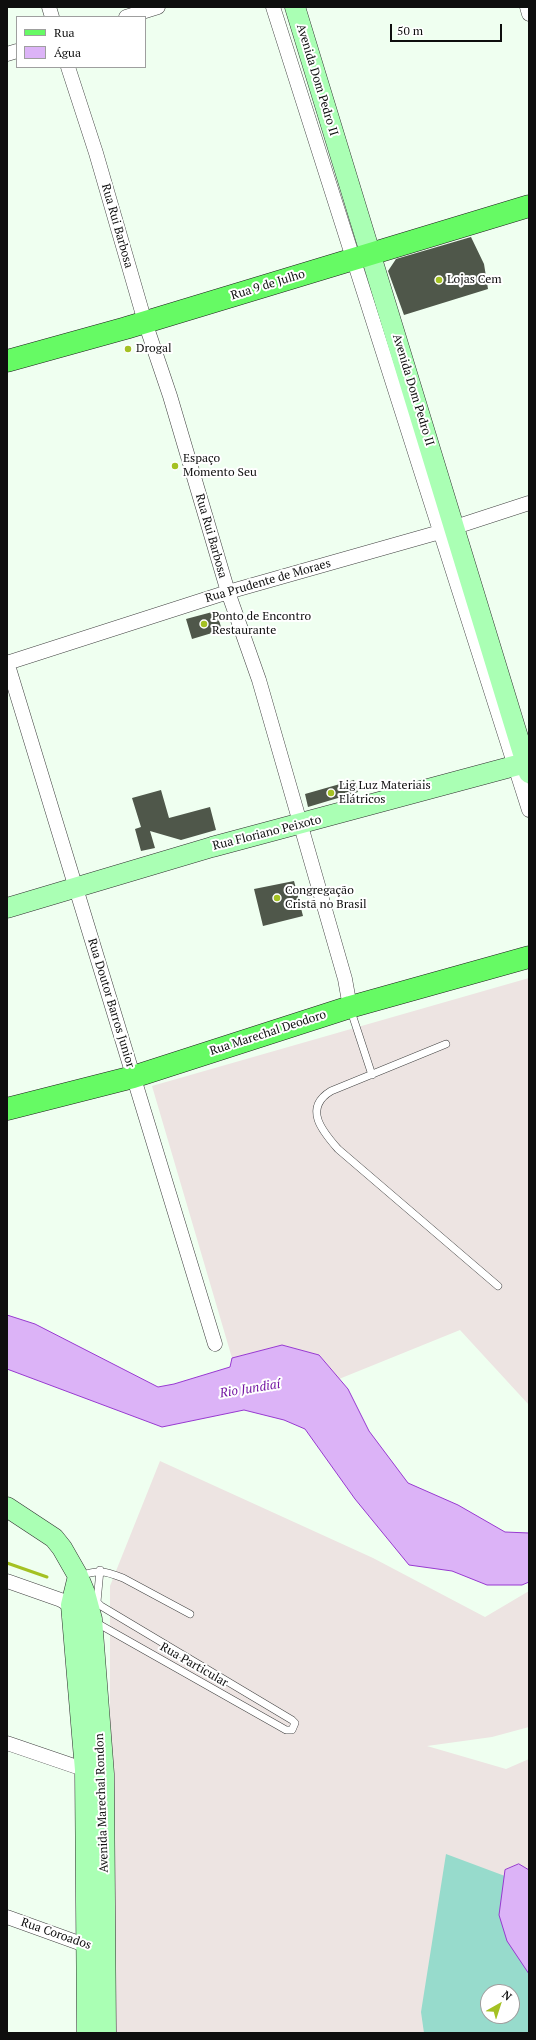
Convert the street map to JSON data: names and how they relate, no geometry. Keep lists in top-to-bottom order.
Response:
{
  "streets": {
    "main road": [
      "Avenida Dom Pedro II",
      "Rua 9 de Julho",
      "Rua Floriano Peixoto",
      "Rua Marechal Deodoro",
      "Avenida Marechal Rondon"
    ],
    "street": [
      "Rua Rui Barbosa",
      "Rua Prudente de Moraes",
      "Rua Doutor Barros Junior",
      "Rua Coroados"
    ],
    "lane": ["Rua Particular"]
  },
  "crossings": [
    ["Avenida Dom Pedro II", "Rua 9 de Julho"],
    ["Avenida Dom Pedro II", "Rua Prudente de Moraes"],
    ["Avenida Dom Pedro II", "Rua Floriano Peixoto"],
    ["Rua Rui Barbosa", "Rua 9 de Julho"],
    ["Rua Rui Barbosa", "Rua Prudente de Moraes"],
    ["Rua Rui Barbosa", "Rua Floriano Peixoto"],
    ["Rua Rui Barbosa", "Rua Marechal Deodoro"],
    ["Rua Prudente de Moraes", "Rua Doutor Barros Junior"],
    ["Rua Floriano Peixoto", "Rua Doutor Barros Junior"],
    ["Rua Doutor Barros Junior", "Rua Marechal Deodoro"],
    ["Rua Particular", "Avenida Marechal Rondon"],
    ["Avenida Marechal Rondon", "Rua Coroados"]
  ],
  "water": ["Rio Jundiaí"],
  "places": [
    "Lojas Cem",
    "Drogal",
    "Espaço Momento Seu",
    "Ponto de Encontro Restaurante",
    "Lig Luz Materiais Elátricos",
    "Congregação Cristã no Brasil"
  ],
  "legend": ["Rua", "Água"],
  "scale_bar": "50 m",
  "north": "top right"
}
